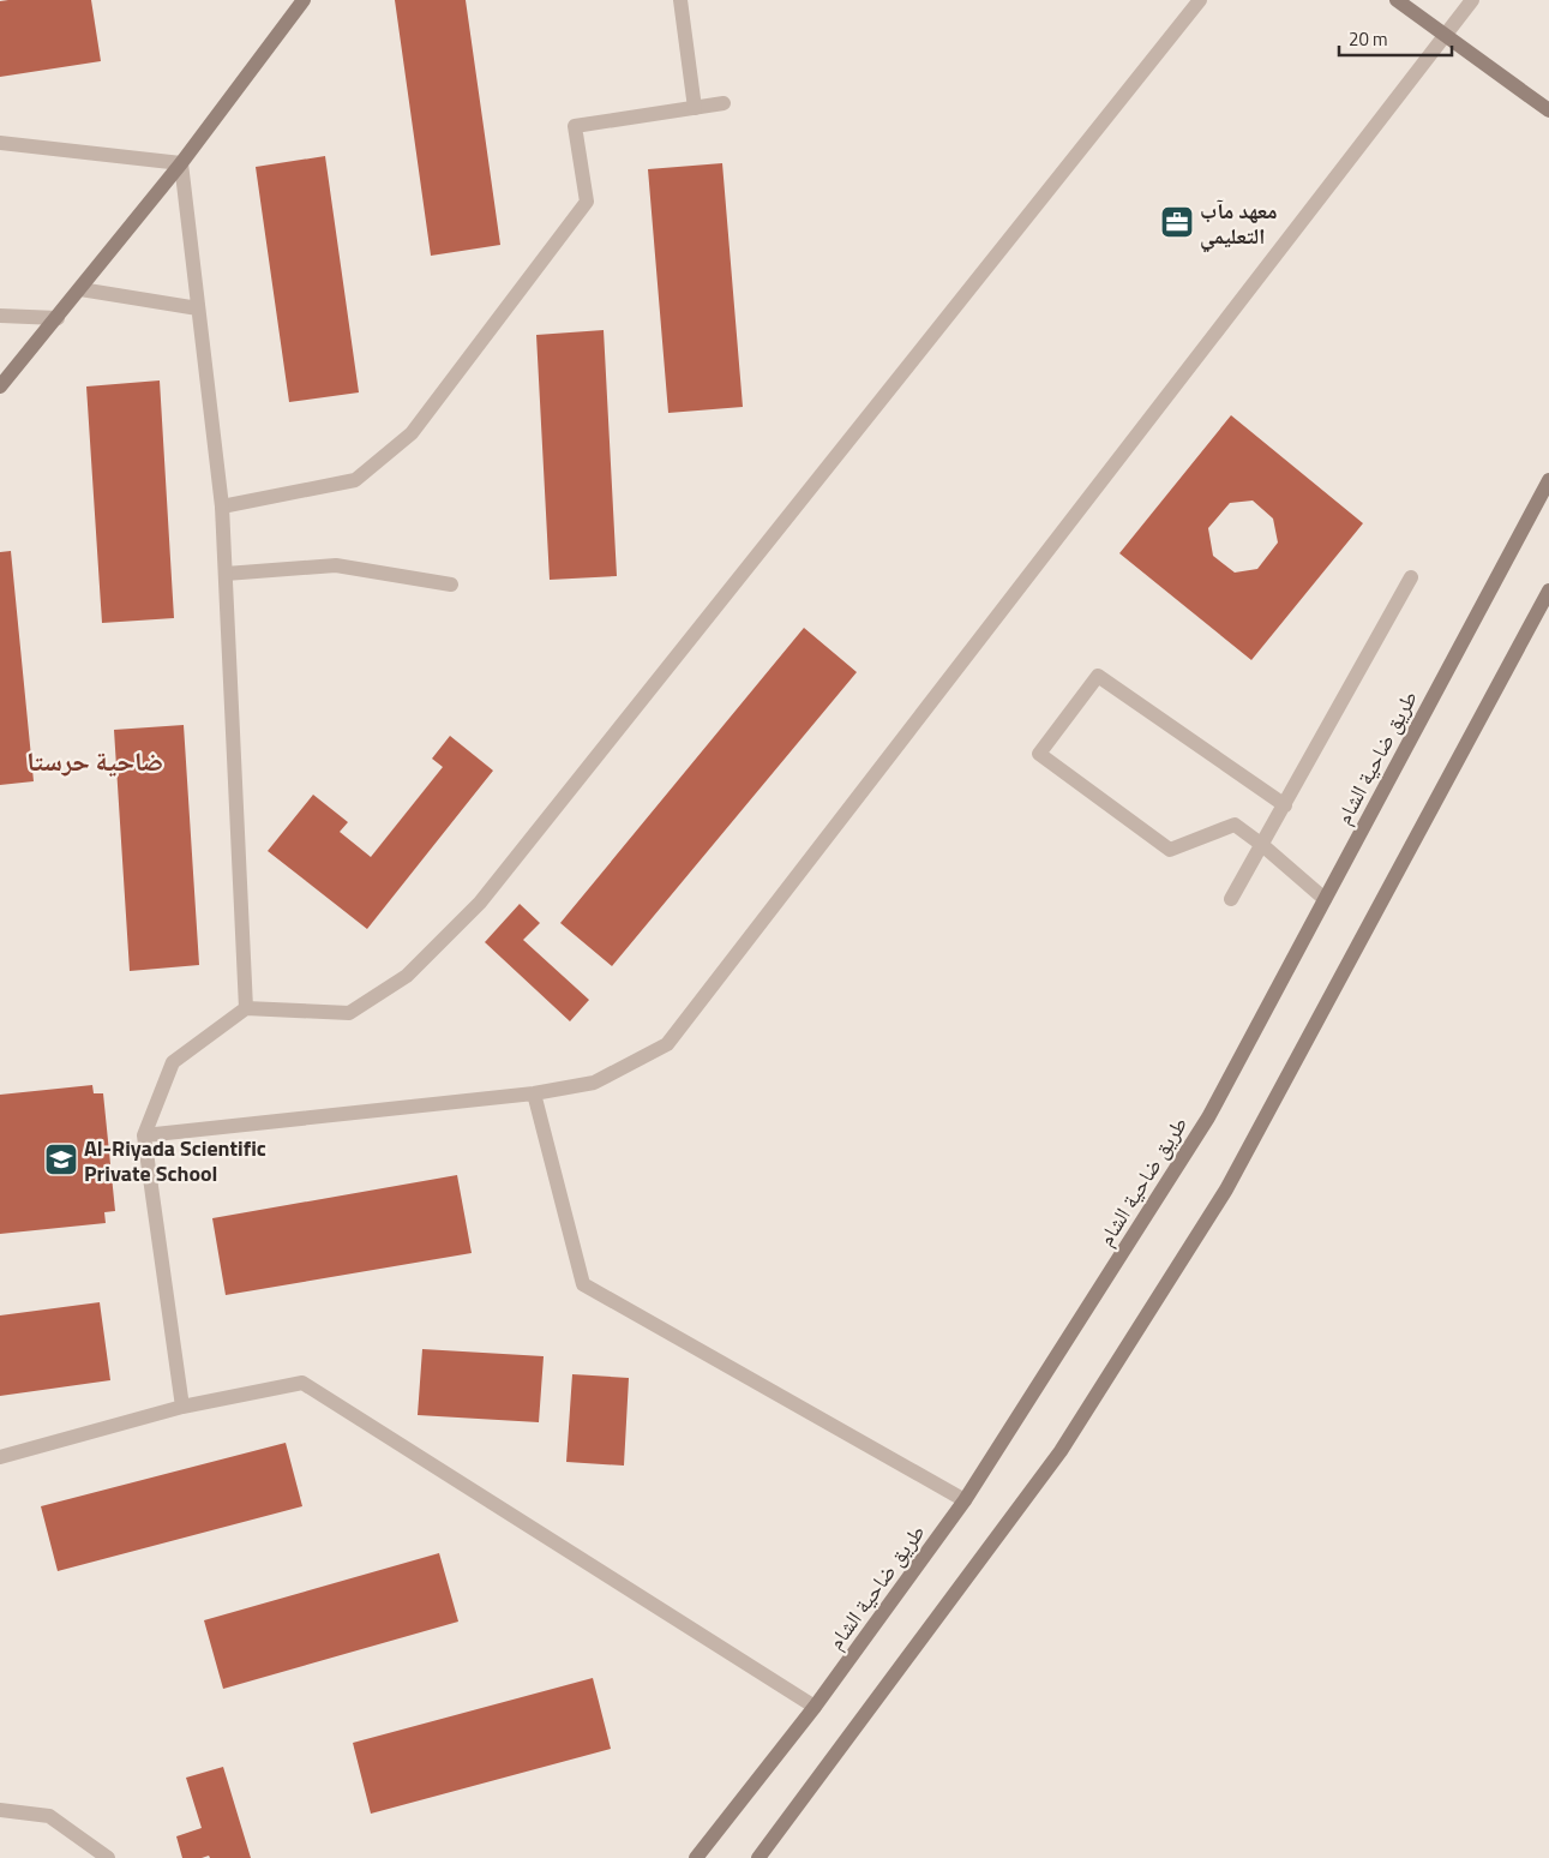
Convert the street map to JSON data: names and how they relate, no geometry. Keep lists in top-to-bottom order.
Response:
{
  "streets": {
    "main road": ["طريق ضاحية الشام"]
  },
  "districts": ["ضاحية حرستا"],
  "places": {
    "office": ["معهد مآب التعليمي"],
    "school or university": ["Al-Riyada Scientific Private School"]
  },
  "scale_bar": "20 m"
}
